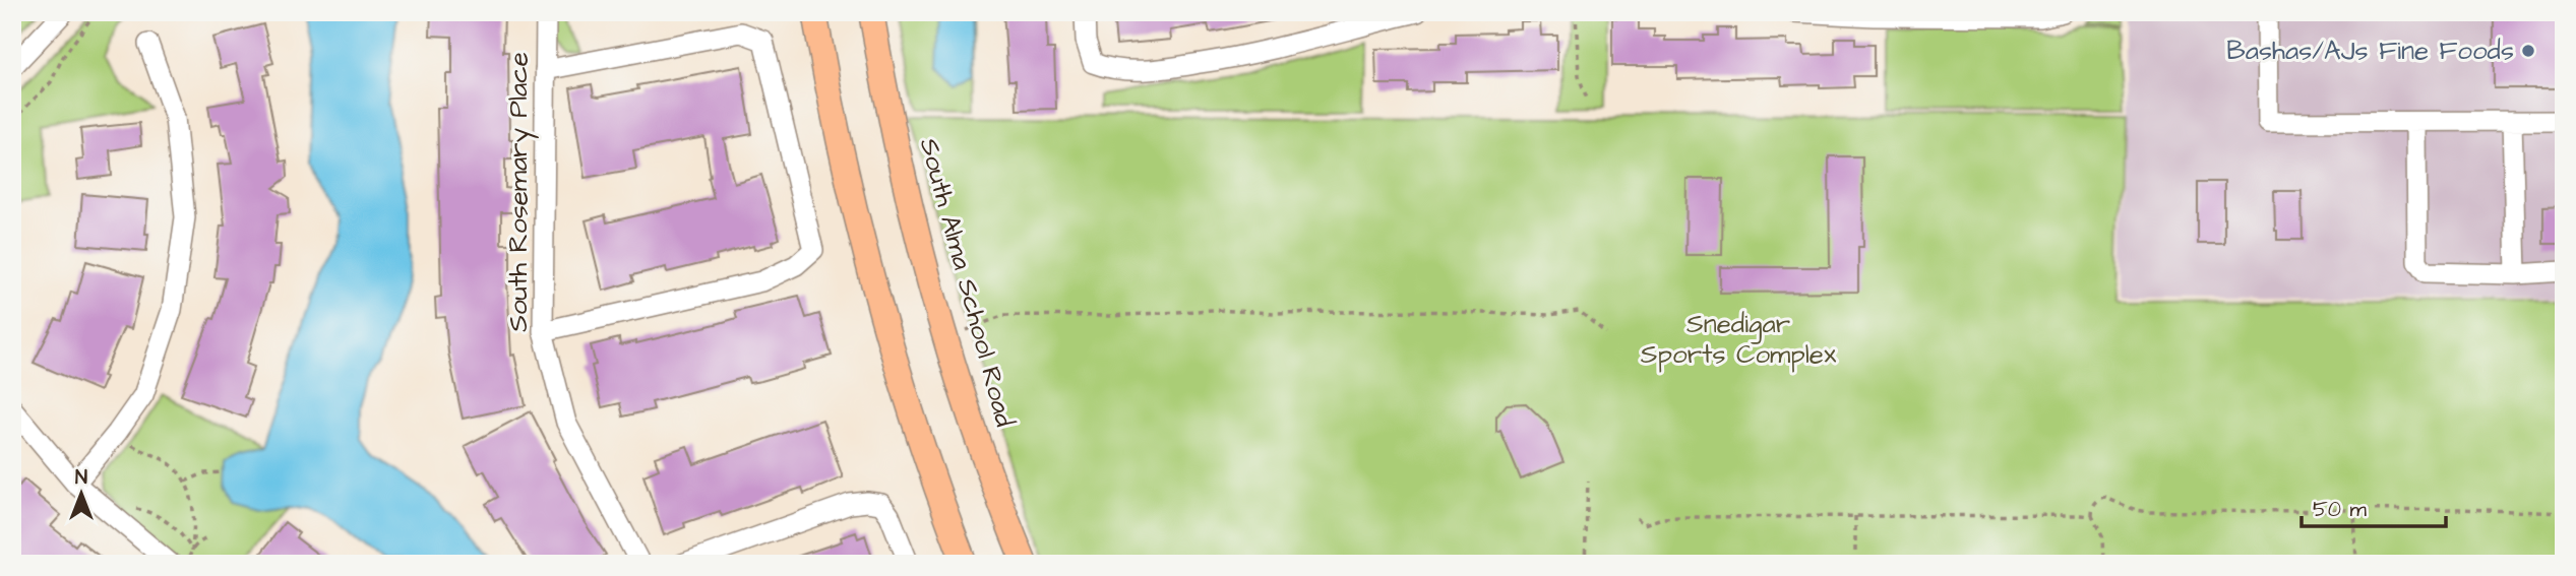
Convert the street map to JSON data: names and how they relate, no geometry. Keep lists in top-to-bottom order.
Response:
{
  "streets": {
    "main road": ["South Alma School Road"],
    "street": ["South Rosemary Place"]
  },
  "parks": ["Snedigar Sports Complex"],
  "places": ["Bashas/AJs Fine Foods"],
  "scale_bar": "50 m",
  "north": "top"
}
